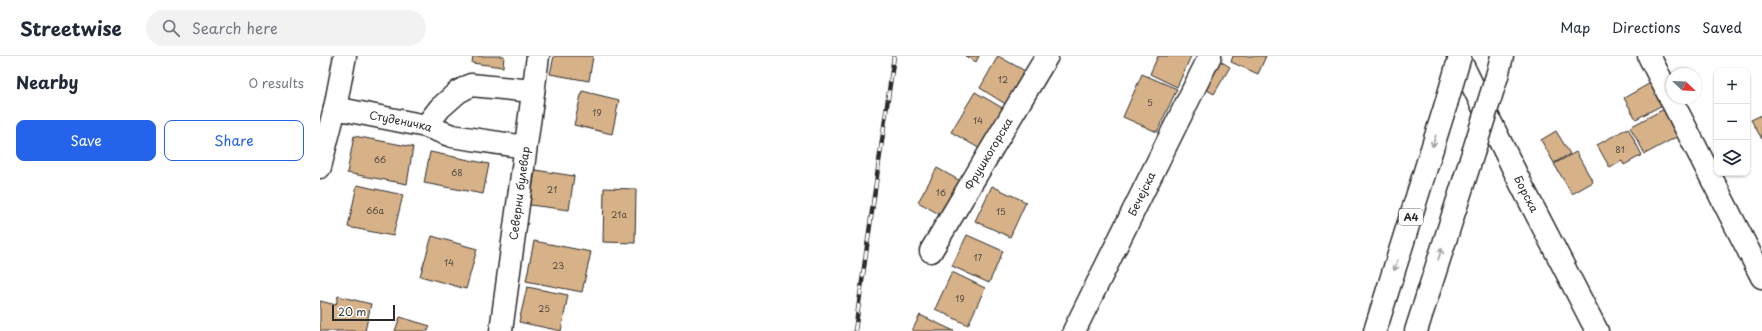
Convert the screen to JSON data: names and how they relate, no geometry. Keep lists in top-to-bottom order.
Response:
{
  "streets": {
    "main road": [
      "Студеничка",
      "Фрушкогорска",
      "Северни булевар",
      "Бечејска",
      "Борска",
      "A4"
    ]
  },
  "crossings": [
    ["Студеничка", "Северни булевар"],
    ["Борска", "A4"]
  ],
  "house_numbers": [
    "12",
    "5",
    "19",
    "14",
    "81",
    "66",
    "68",
    "21",
    "16",
    "66a",
    "15",
    "21a",
    "17",
    "14",
    "23",
    "19",
    "25"
  ],
  "scale_bar": "20 m",
  "north": "bottom right",
  "page": {
    "header": "Streetwise",
    "search": "Search here",
    "nav": ["Map", "Directions", "Saved"],
    "heading": ["Nearby", "0 results"],
    "map_buttons": ["+", "−"],
    "buttons": ["Save", "Share"],
    "scale": "20 m"
  }
}
